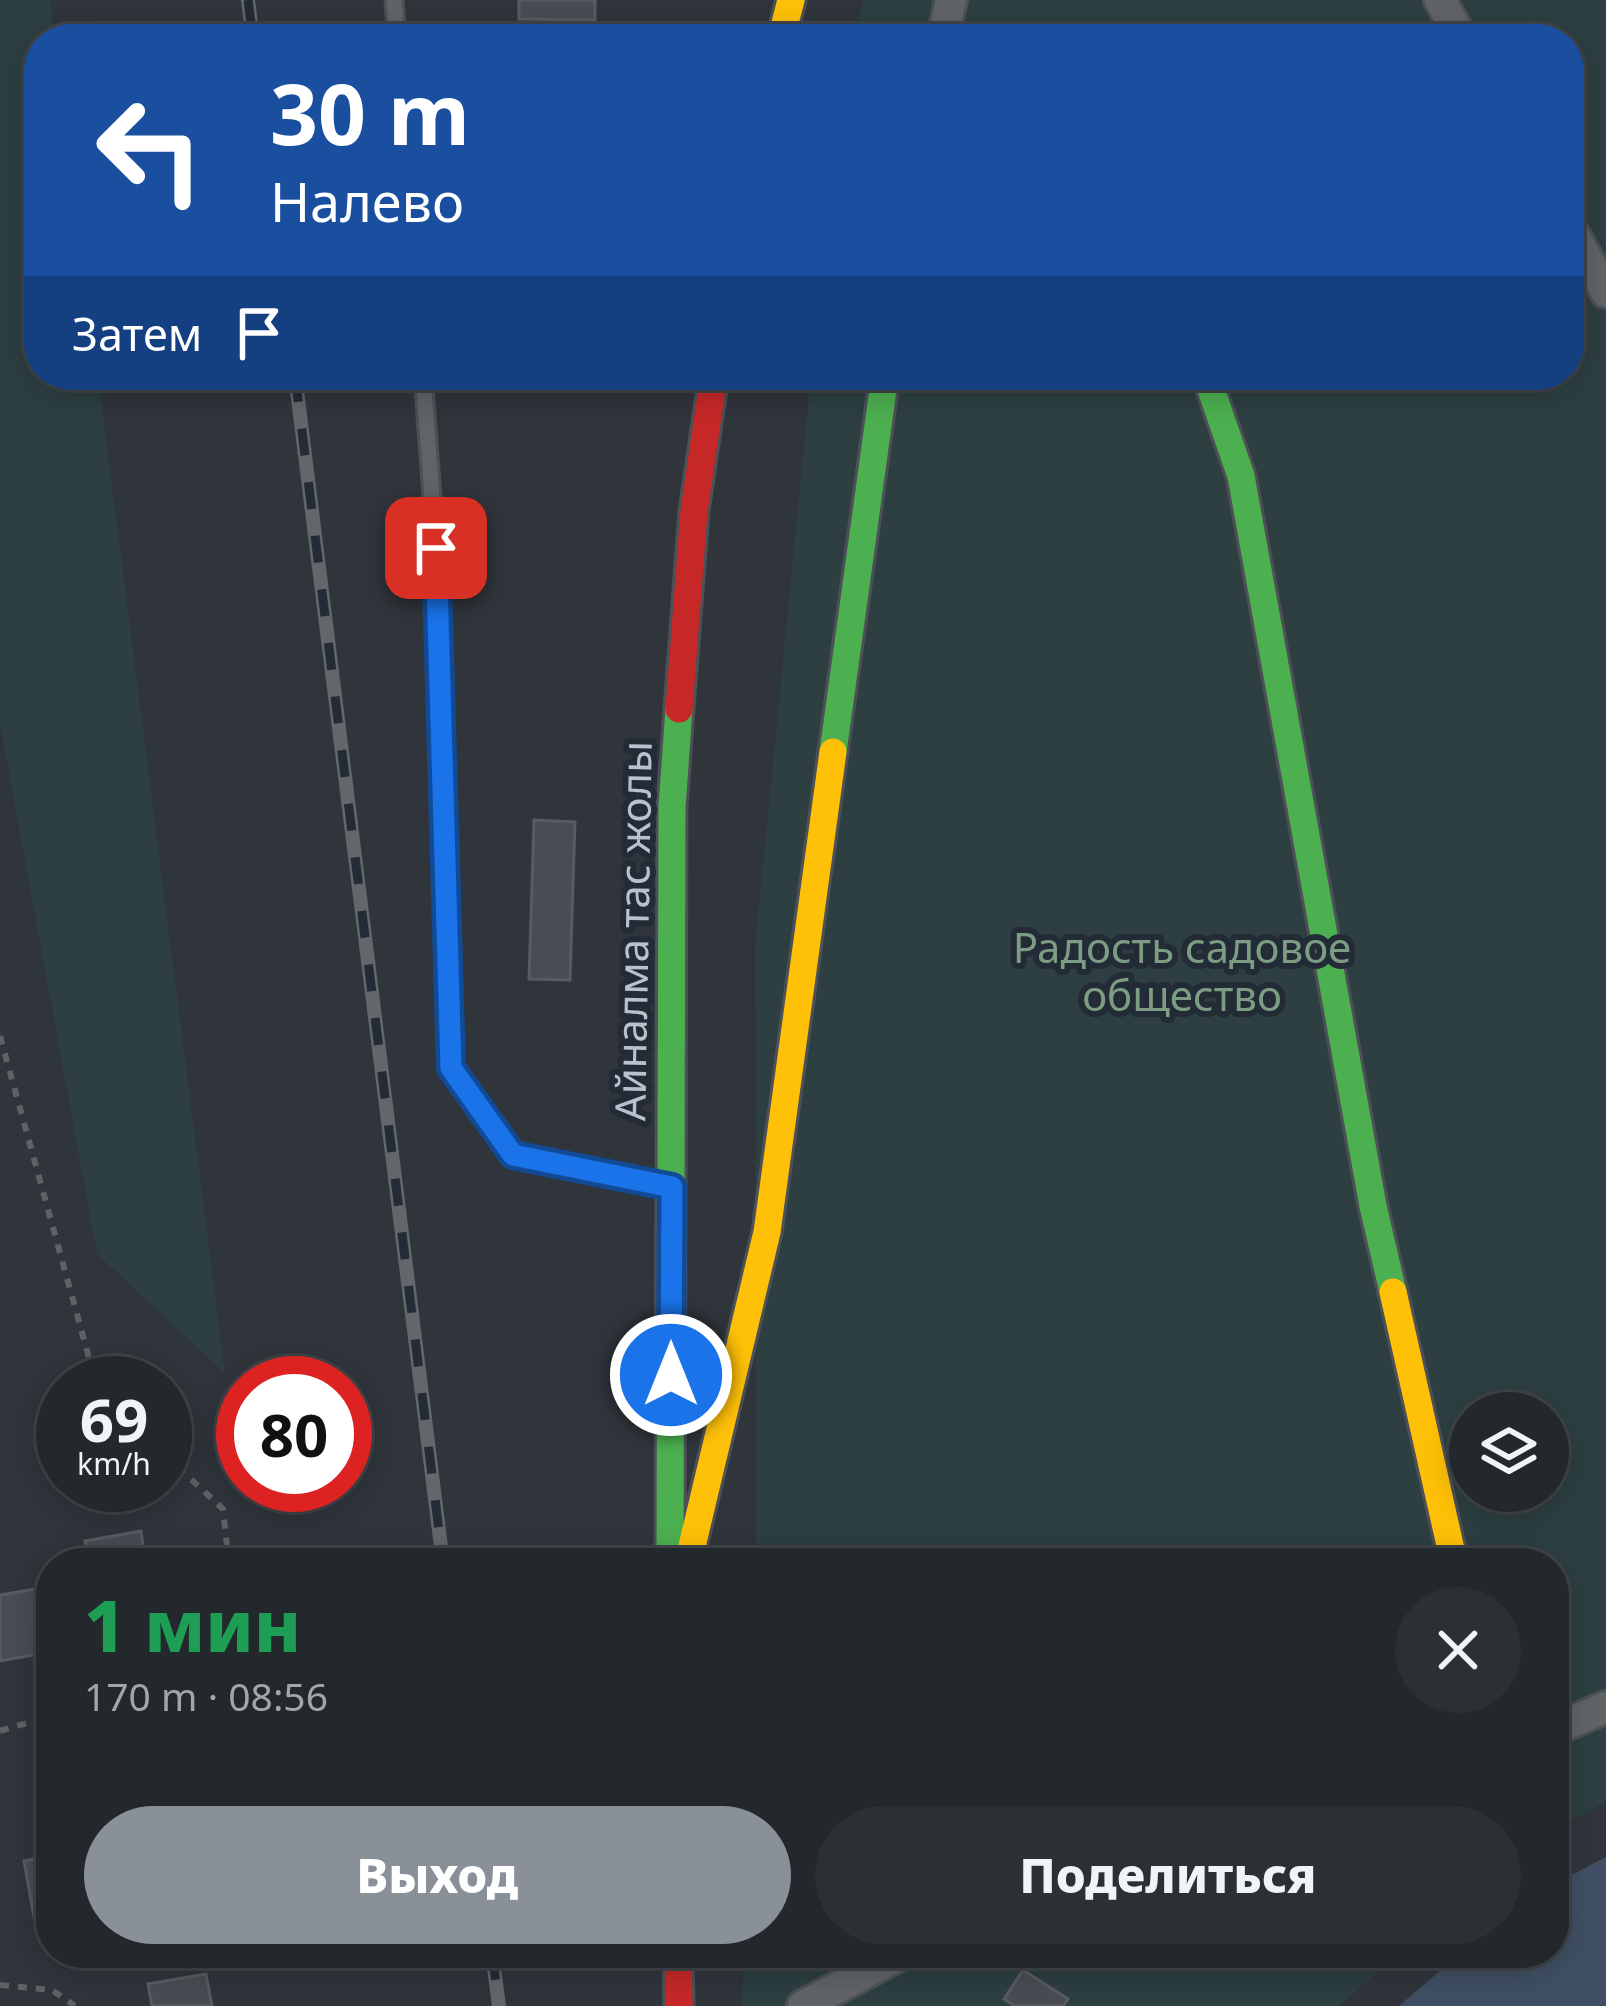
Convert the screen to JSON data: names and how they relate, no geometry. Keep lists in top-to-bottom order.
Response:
{
  "streets": {
    "main road": ["Айналма тас жолы"]
  },
  "parks": ["Радость садовое общество"],
  "page": {
    "turn": ["30 m", "Налево"],
    "then": "Затем",
    "speed": "69 km/h",
    "limit": "80",
    "heading": ["1 мин", "170 m · 08:56"],
    "buttons": ["Выход", "Поделиться"]
  }
}
